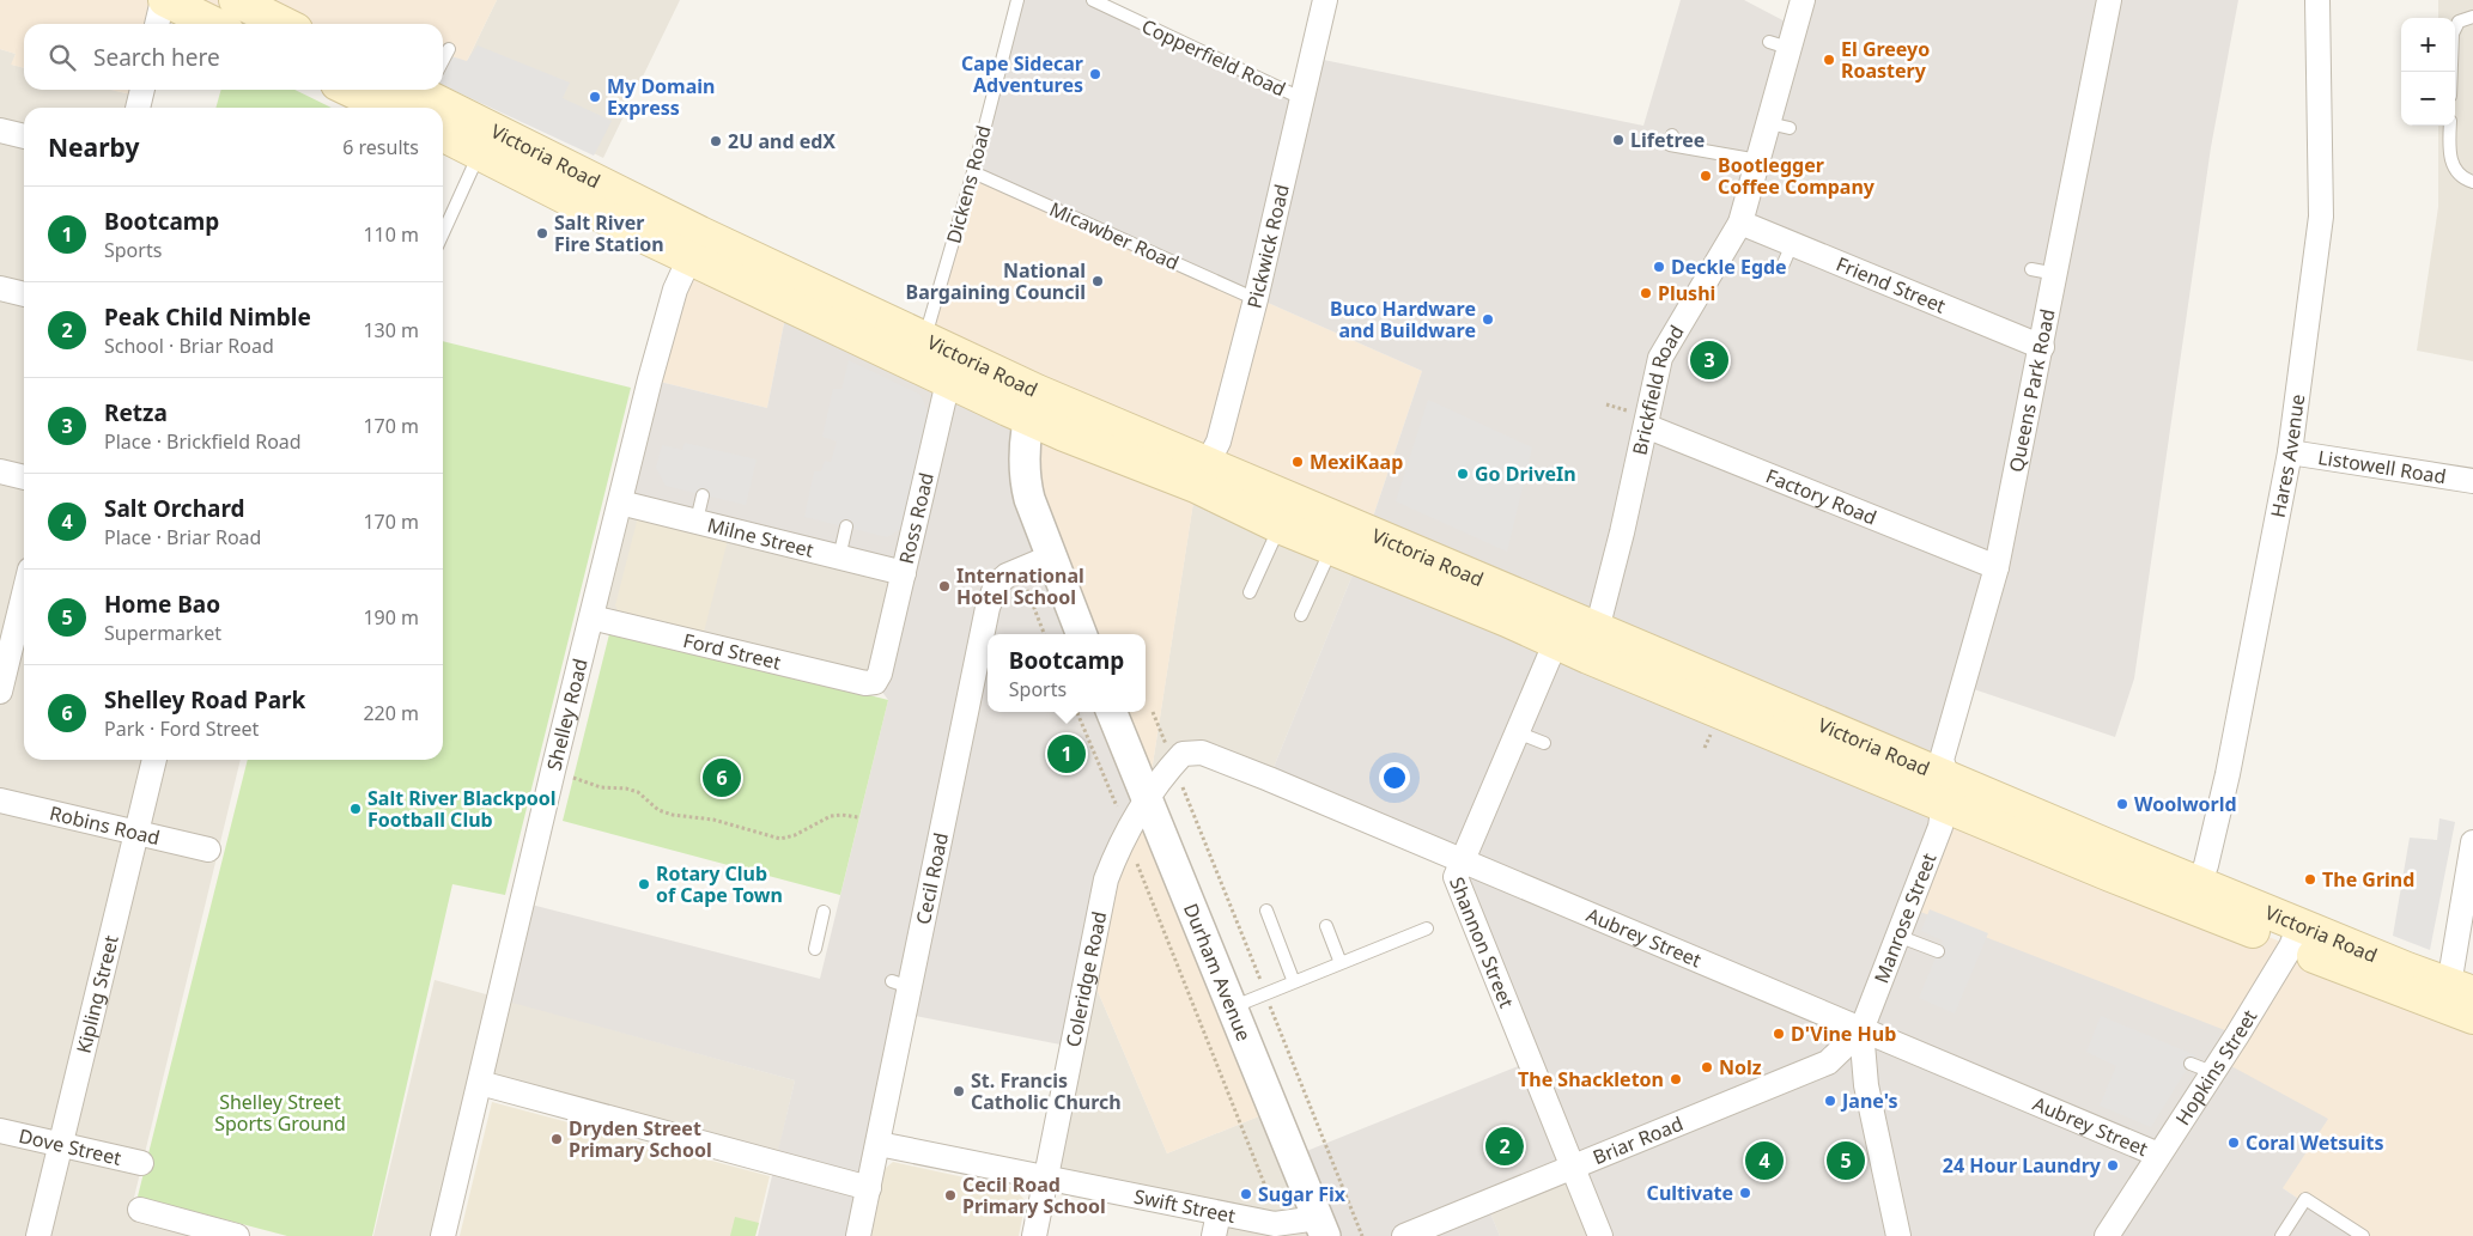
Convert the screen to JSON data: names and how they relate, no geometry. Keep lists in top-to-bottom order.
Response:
{
  "streets": {
    "main road": ["Victoria Road"],
    "street": [
      "Pickwick Road",
      "Friend Street",
      "Brickfield Road",
      "Queens Park Road",
      "Hares Avenue",
      "Listowell Road",
      "Factory Road",
      "Ross Road",
      "Milne Street",
      "Ford Street",
      "Shelley Road",
      "Robins Road",
      "Cecil Road",
      "Manrose Street",
      "Aubrey Street",
      "Shannon Street",
      "Durham Avenue",
      "Coleridge Road",
      "Kipling Street",
      "Hopkins Street",
      "Briar Road",
      "Dove Street",
      "Swift Street"
    ],
    "lane": ["Copperfield Road", "Dickens Road", "Micawber Road"]
  },
  "crossings": [
    ["Copperfield Road", "Pickwick Road"],
    ["Victoria Road", "Dickens Road"],
    ["Victoria Road", "Pickwick Road"],
    ["Victoria Road", "Brickfield Road"],
    ["Victoria Road", "Queens Park Road"],
    ["Victoria Road", "Hares Avenue"],
    ["Victoria Road", "Ross Road"],
    ["Victoria Road", "Shelley Road"],
    ["Victoria Road", "Manrose Street"],
    ["Victoria Road", "Shannon Street"],
    ["Victoria Road", "Hopkins Street"],
    ["Dickens Road", "Micawber Road"],
    ["Micawber Road", "Pickwick Road"],
    ["Friend Street", "Brickfield Road"],
    ["Friend Street", "Queens Park Road"],
    ["Brickfield Road", "Factory Road"],
    ["Queens Park Road", "Factory Road"],
    ["Queens Park Road", "Manrose Street"],
    ["Hares Avenue", "Listowell Road"],
    ["Ross Road", "Milne Street"],
    ["Ross Road", "Ford Street"],
    ["Milne Street", "Shelley Road"],
    ["Ford Street", "Shelley Road"],
    ["Robins Road", "Kipling Street"],
    ["Cecil Road", "Swift Street"],
    ["Manrose Street", "Aubrey Street"],
    ["Manrose Street", "Briar Road"],
    ["Aubrey Street", "Shannon Street"],
    ["Aubrey Street", "Hopkins Street"],
    ["Aubrey Street", "Briar Road"],
    ["Shannon Street", "Briar Road"],
    ["Durham Avenue", "Coleridge Road"],
    ["Durham Avenue", "Swift Street"],
    ["Coleridge Road", "Swift Street"],
    ["Kipling Street", "Dove Street"]
  ],
  "parks": ["Shelley Street Sports Ground"],
  "places": [
    "El Greeyo Roastery",
    "Cape Sidecar Adventures",
    "My Domain Express",
    "Lifetree",
    "2U and edX",
    "Bootlegger Coffee Company",
    "Salt River Fire Station",
    "Deckle Egde",
    "National Bargaining Council",
    "Plushi",
    "Buco Hardware and Buildware",
    "MexiKaap",
    "Go DriveIn",
    "International Hotel School",
    "Woolworld",
    "Salt River Blackpool Football Club",
    "The Grind",
    "Rotary Club of Cape Town",
    "D'Vine Hub",
    "Nolz",
    "The Shackleton",
    "St. Francis Catholic Church",
    "Jane's",
    "Dryden Street Primary School",
    "Coral Wetsuits",
    "24 Hour Laundry",
    "Cultivate",
    "Sugar Fix",
    "Cecil Road Primary School"
  ],
  "page": {
    "map_buttons": ["+", "−"],
    "search": "Search here",
    "heading": ["Nearby", "6 results"],
    "list": [
      {
        "mark": "1",
        "name": "Bootcamp",
        "note": "Sports",
        "value": "110 m"
      },
      {
        "mark": "2",
        "name": "Peak Child Nimble",
        "note": "School · Briar Road",
        "value": "130 m"
      },
      {
        "mark": "3",
        "name": "Retza",
        "note": "Place · Brickfield Road",
        "value": "170 m"
      },
      {
        "mark": "4",
        "name": "Salt Orchard",
        "note": "Place · Briar Road",
        "value": "170 m"
      },
      {
        "mark": "5",
        "name": "Home Bao",
        "note": "Supermarket",
        "value": "190 m"
      },
      {
        "mark": "6",
        "name": "Shelley Road Park",
        "note": "Park · Ford Street",
        "value": "220 m"
      }
    ],
    "pins": [
      "3",
      "1",
      "6",
      "2",
      "4",
      "5"
    ],
    "popup": ["Bootcamp", "Sports"]
  }
}
